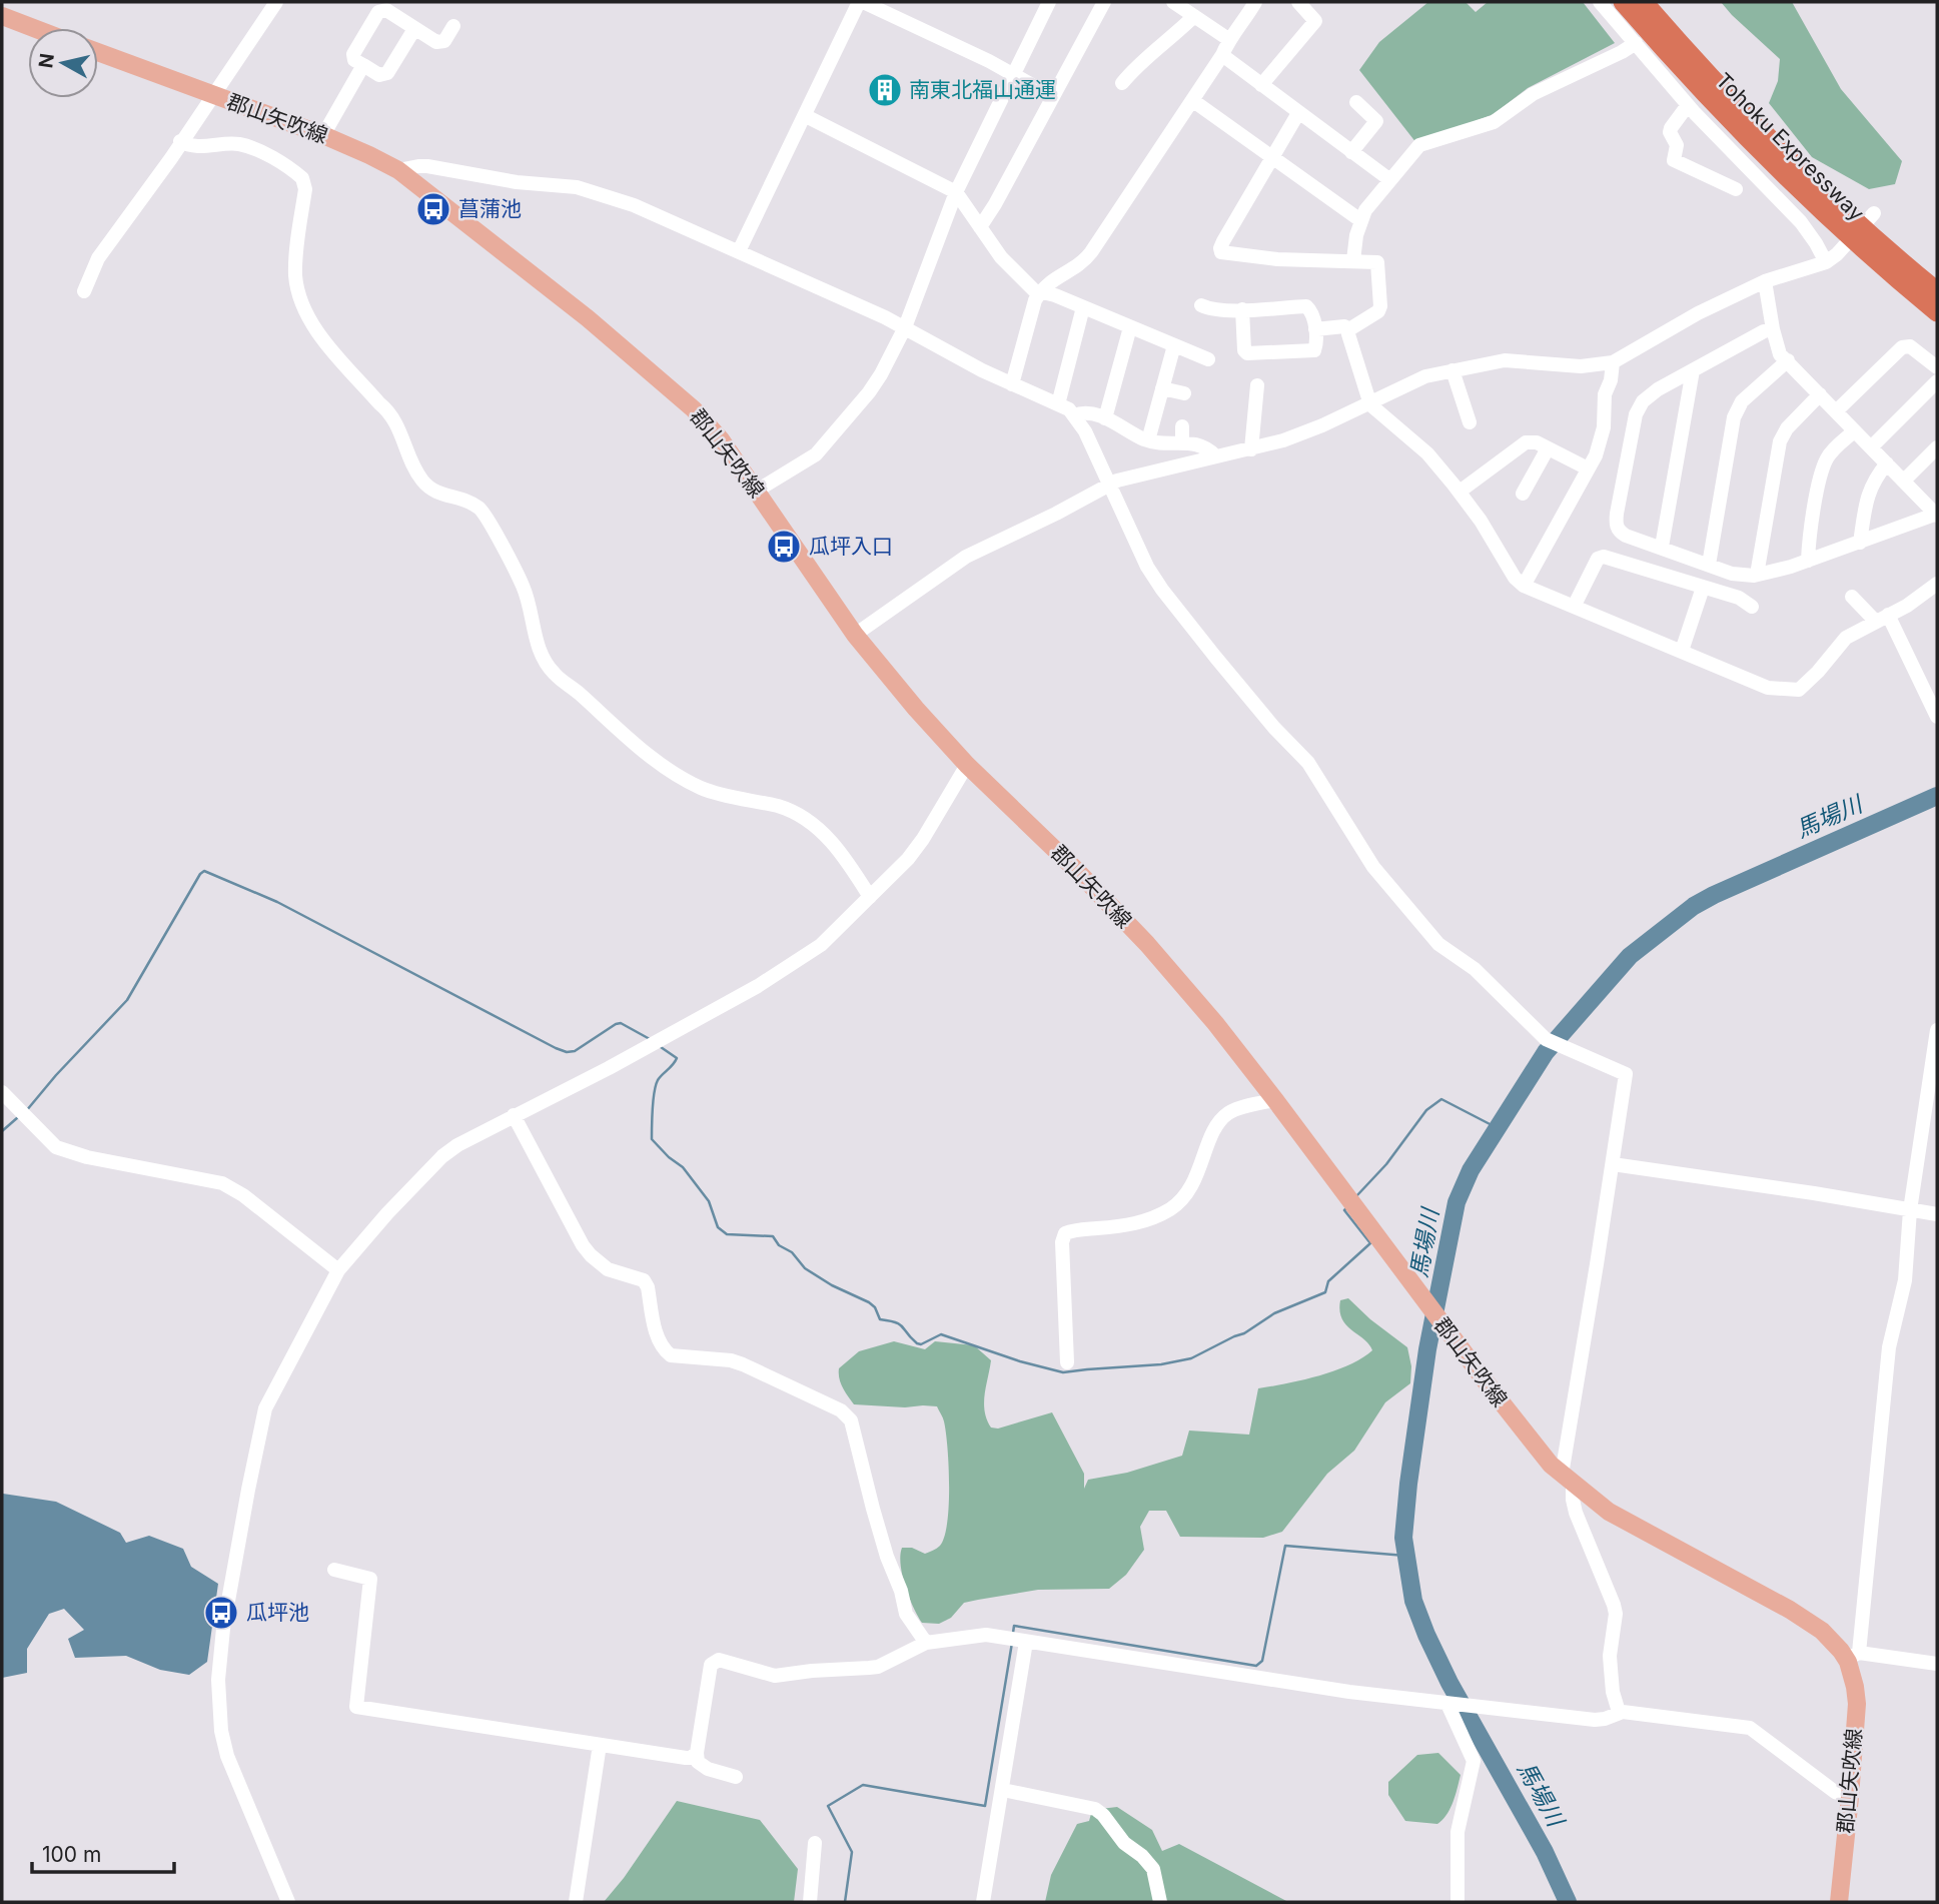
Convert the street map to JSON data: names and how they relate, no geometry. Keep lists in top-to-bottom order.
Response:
{
  "streets": {
    "highway": ["Tohoku Expressway"],
    "main road": ["郡山矢吹線"]
  },
  "water": ["馬場川"],
  "places": {
    "building": ["南東北福山通運"],
    "bus stop": ["菖蒲池", "瓜坪入口", "瓜坪池"]
  },
  "scale_bar": "100 m",
  "north": "left"
}
